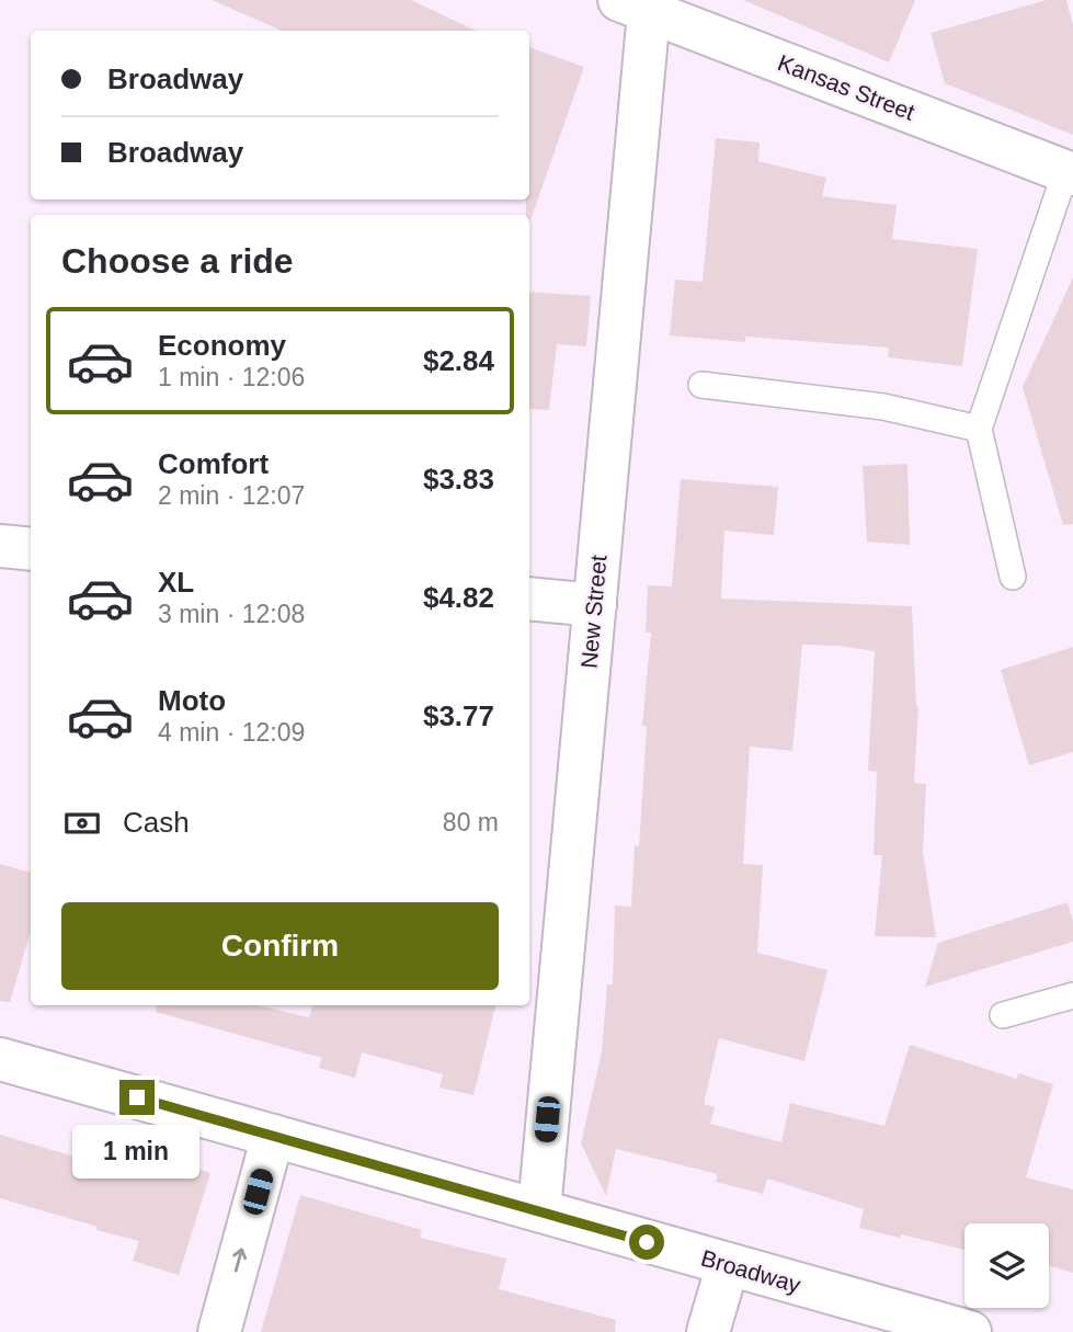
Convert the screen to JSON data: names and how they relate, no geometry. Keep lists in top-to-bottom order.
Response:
{
  "streets": {
    "street": ["Kansas Street", "New Street", "Broadway"]
  },
  "crossings": [
    ["Kansas Street", "New Street"],
    ["New Street", "Broadway"]
  ],
  "page": {
    "banner": ["Broadway", "Broadway"],
    "heading": "Choose a ride",
    "list": [
      {
        "name": "Economy",
        "note": "1 min · 12:06",
        "value": "$2.84"
      },
      {
        "name": "Comfort",
        "note": "2 min · 12:07",
        "value": "$3.83"
      },
      {
        "name": "XL",
        "note": "3 min · 12:08",
        "value": "$4.82"
      },
      {
        "name": "Moto",
        "note": "4 min · 12:09",
        "value": "$3.77"
      }
    ],
    "pay": ["Cash", "80 m"],
    "buttons": "Confirm",
    "bubble": "1 min"
  }
}
